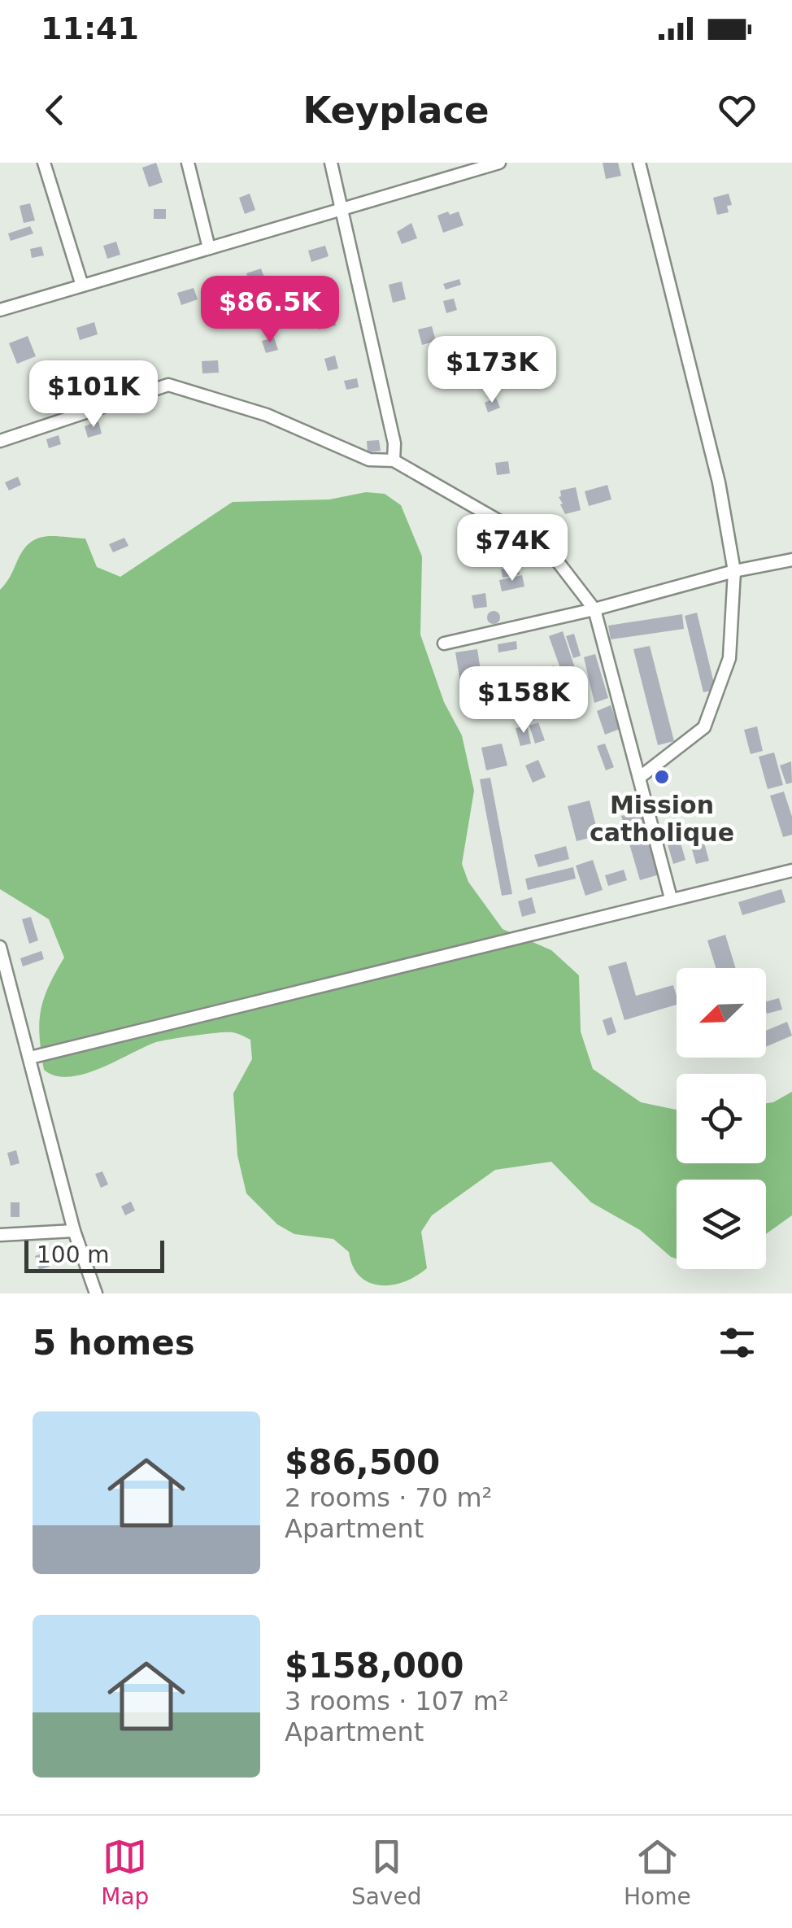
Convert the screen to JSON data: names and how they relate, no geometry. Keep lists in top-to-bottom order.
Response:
{
  "places": ["Mission catholique"],
  "scale_bar": "100 m",
  "north": "bottom left",
  "page": {
    "status": "11:41",
    "header": "Keyplace",
    "price": [
      "$86.5K",
      "$173K",
      "$101K",
      "$74K",
      "$158K"
    ],
    "scale": "100 m",
    "heading": "5 homes",
    "list": [
      {
        "name": "$86,500",
        "note": "2 rooms · 70 m² · Apartment"
      },
      {
        "name": "$158,000",
        "note": "3 rooms · 107 m² · Apartment"
      }
    ],
    "tabs": ["Map", "Saved", "Home"]
  }
}
